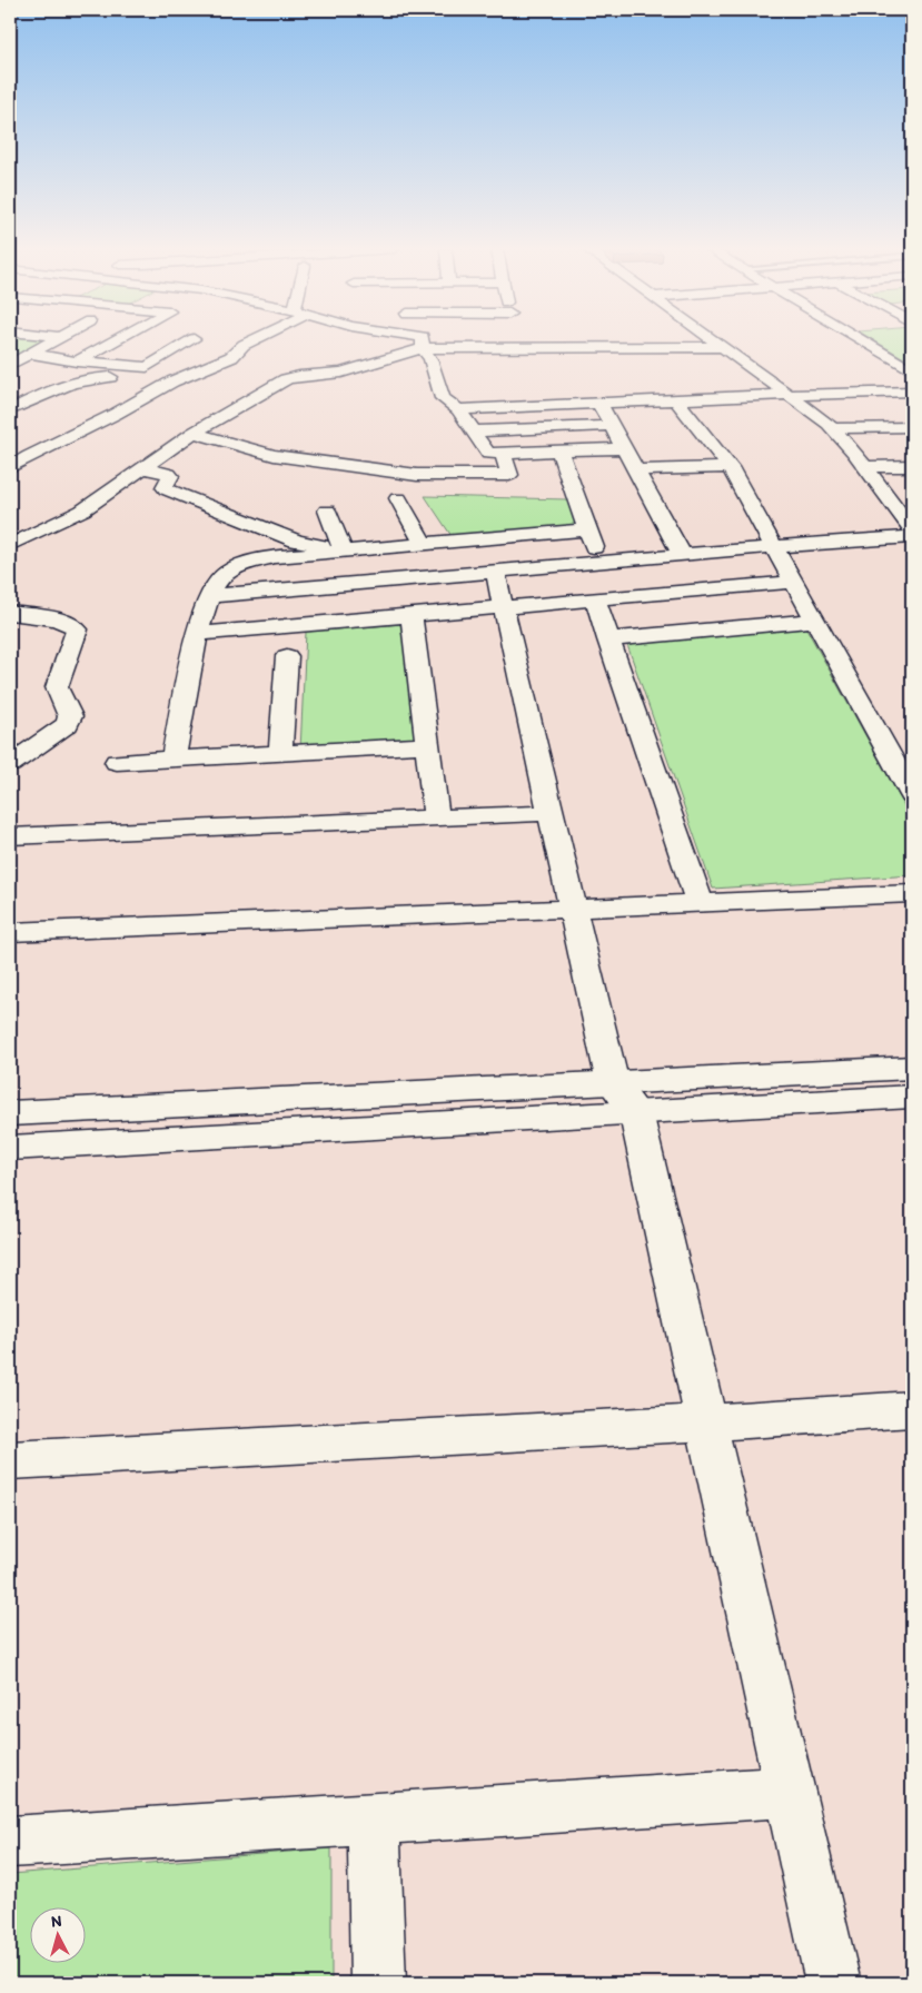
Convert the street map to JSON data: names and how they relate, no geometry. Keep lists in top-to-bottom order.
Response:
{
  "north": "top"
}
